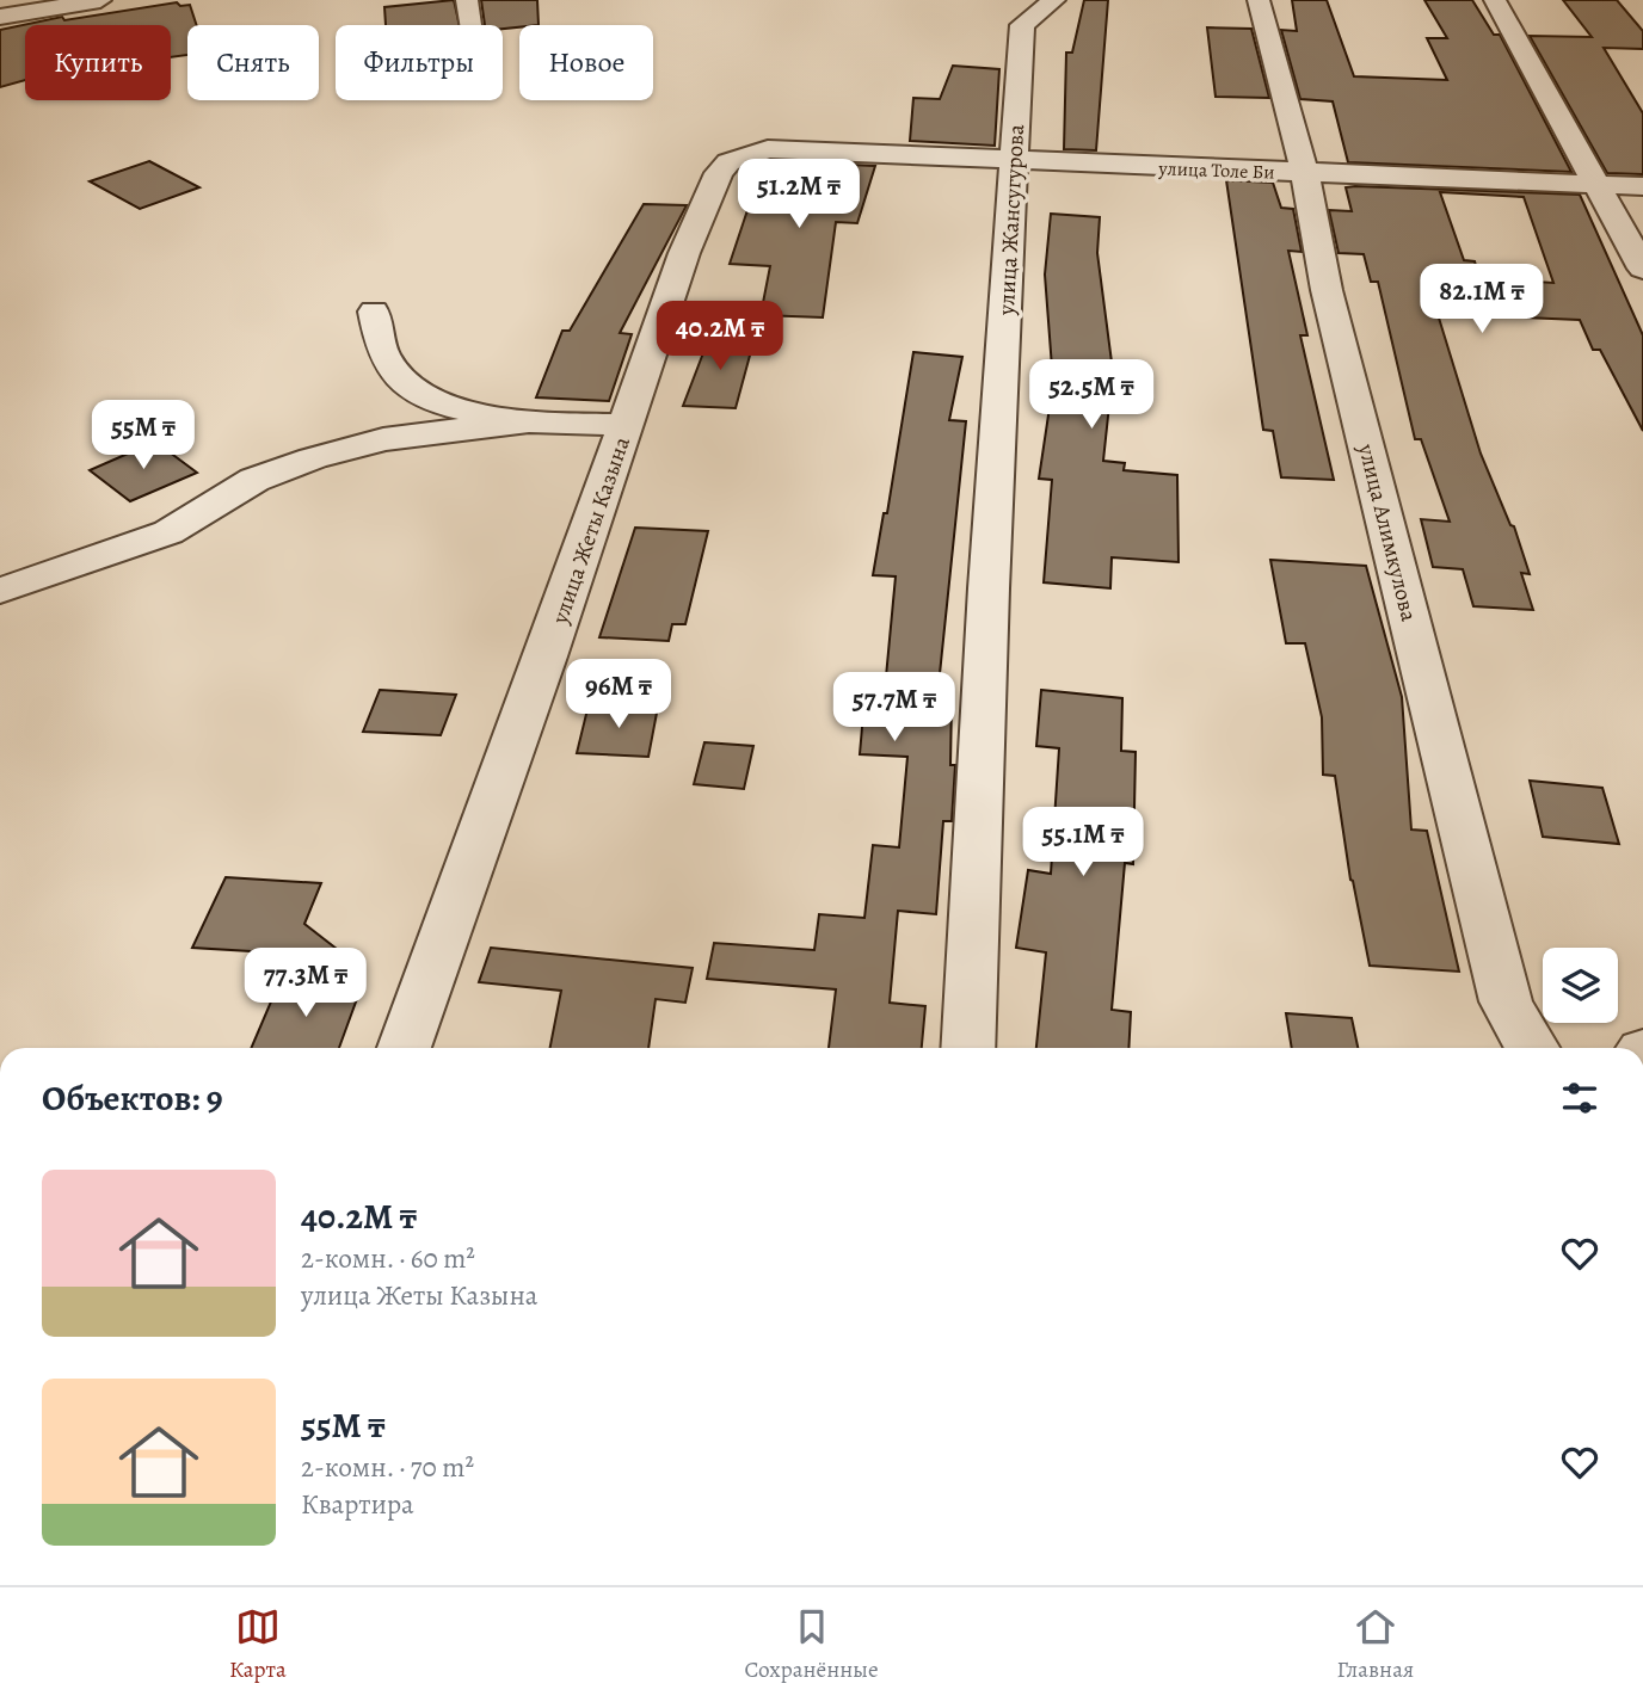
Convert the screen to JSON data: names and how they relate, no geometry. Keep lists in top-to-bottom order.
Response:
{
  "streets": {
    "street": [
      "улица Толе Би",
      "улица Жансугурова",
      "улица Жеты Казына",
      "улица Алимкулова"
    ]
  },
  "crossings": [
    ["улица Толе Би", "улица Жансугурова"],
    ["улица Толе Би", "улица Жеты Казына"],
    ["улица Толе Би", "улица Алимкулова"]
  ],
  "page": {
    "chip": [
      "Купить",
      "Снять",
      "Фильтры",
      "Новое"
    ],
    "price": [
      "51.2M ₸",
      "82.1M ₸",
      "40.2M ₸",
      "52.5M ₸",
      "55M ₸",
      "96M ₸",
      "57.7M ₸",
      "55.1M ₸",
      "77.3M ₸"
    ],
    "heading": "Объектов: 9",
    "list": [
      {
        "name": "40.2M ₸",
        "note": "2-комн. · 60 m² · улица Жеты Казына"
      },
      {
        "name": "55M ₸",
        "note": "2-комн. · 70 m² · Квартира"
      }
    ],
    "tabs": ["Карта", "Сохранённые", "Главная"]
  }
}
